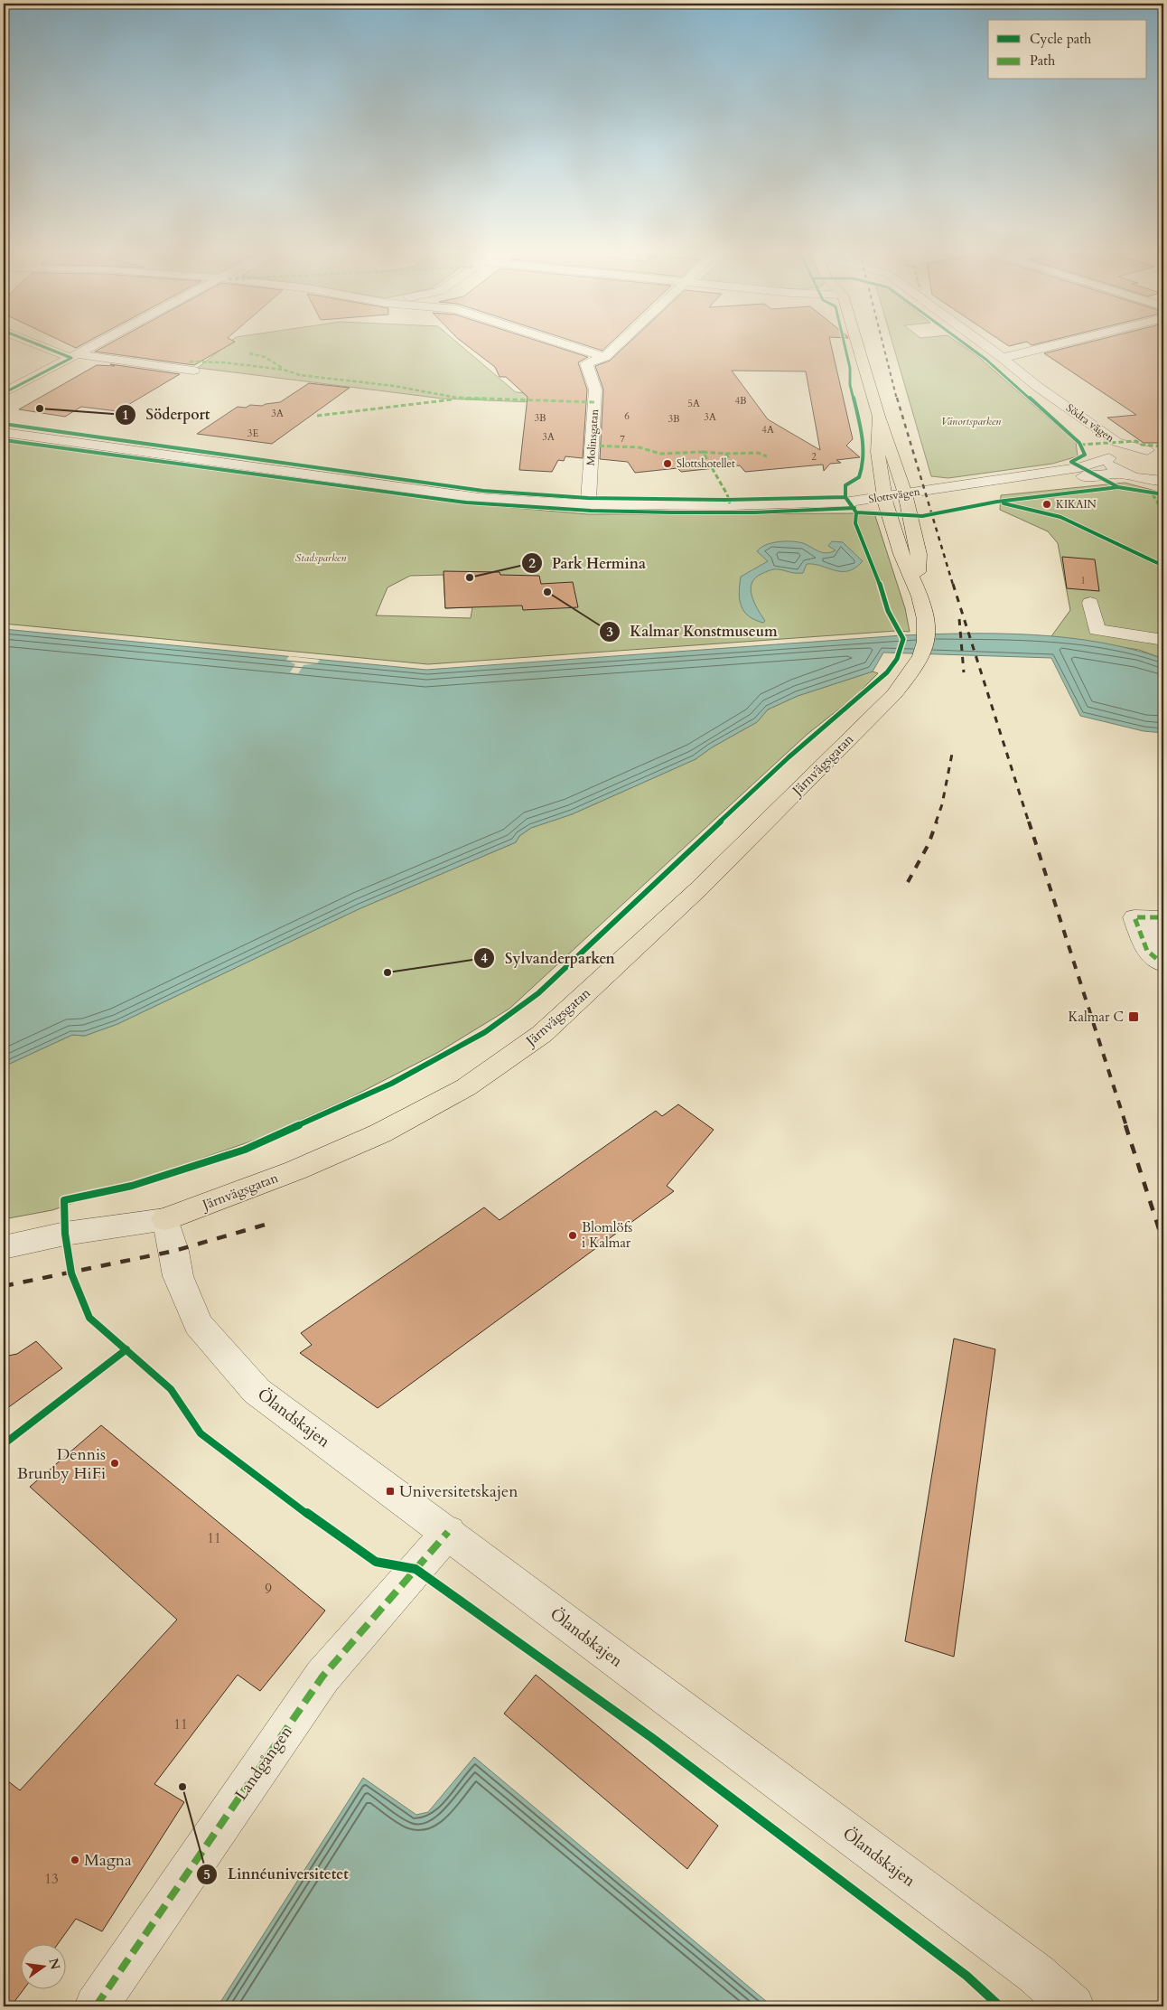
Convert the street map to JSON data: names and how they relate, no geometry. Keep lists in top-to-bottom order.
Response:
{
  "streets": {
    "main road": ["Järnvägsgatan"],
    "street": [
      "Södra vägen",
      "Molinsgatan",
      "Slottsvägen",
      "Ölandskajen",
      "Landgången"
    ]
  },
  "crossings": [
    ["Södra vägen", "Slottsvägen"],
    ["Molinsgatan", "Slottsvägen"],
    ["Slottsvägen", "Järnvägsgatan"],
    ["Järnvägsgatan", "Ölandskajen"],
    ["Ölandskajen", "Landgången"]
  ],
  "parks": ["Vänortsparken", "Stadsparken"],
  "places": {
    "other": [
      "Söderport",
      "Slottshotellet",
      "KIKAIN",
      "Park Hermina",
      "Kalmar Konstmuseum",
      "Sylvanderparken",
      "Blomlöfs i Kalmar",
      "Dennis Brunby HiFi",
      "Linnéuniversitetet",
      "Magna"
    ],
    "transit": ["Kalmar C", "Universitetskajen"]
  },
  "house_numbers": [
    "4B",
    "5A",
    "3A",
    "6",
    "3A",
    "3B",
    "3B",
    "4A",
    "3E",
    "3A",
    "7",
    "2",
    "1",
    "11",
    "9",
    "11",
    "13"
  ],
  "legend": ["Cycle path", "Path"],
  "north": "right"
}
